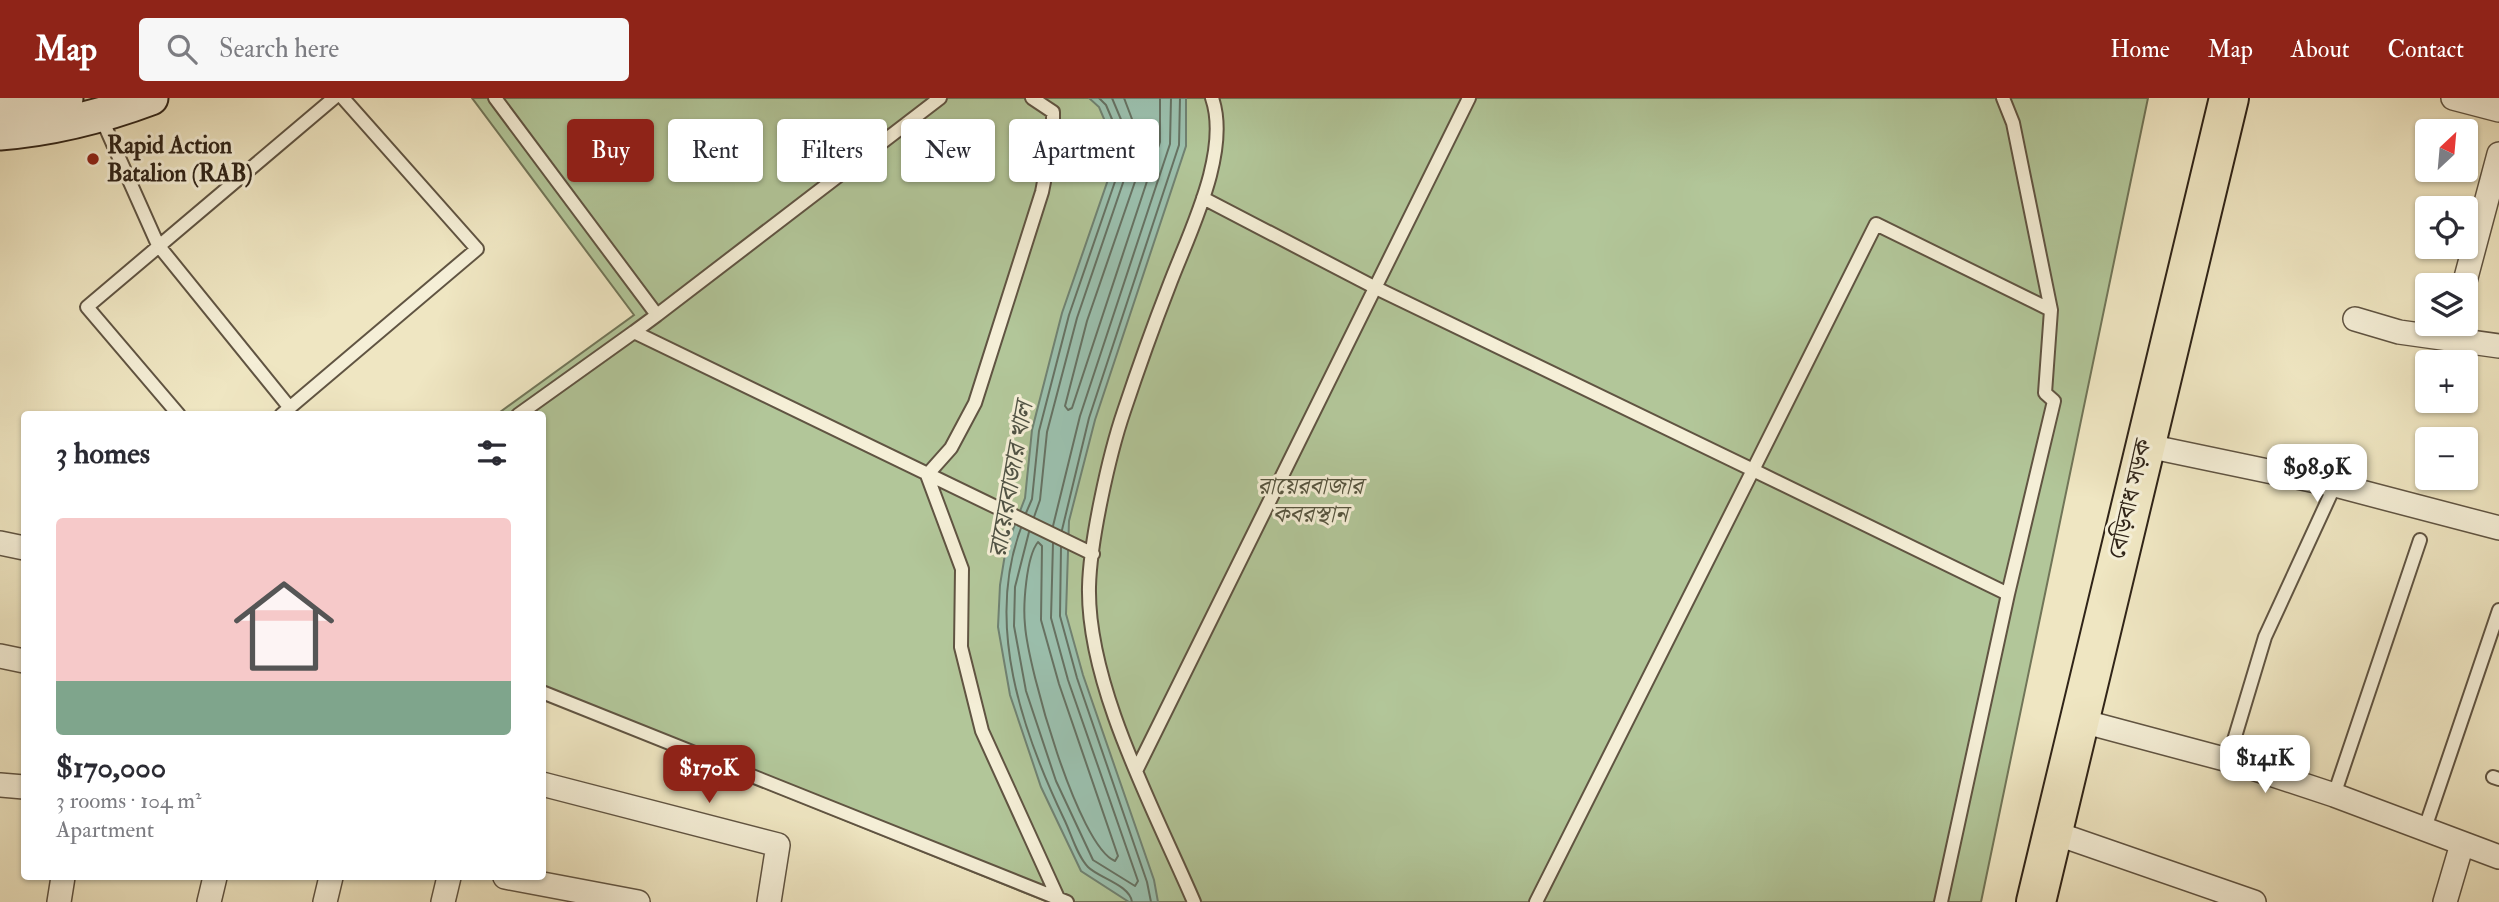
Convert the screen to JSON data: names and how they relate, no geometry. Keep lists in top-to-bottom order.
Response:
{
  "streets": {
    "highway": ["বেড়িবাধ সড়ক"]
  },
  "water": ["রায়েরবাজার খাল"],
  "parks": ["রায়েরবাজার কবরস্থান"],
  "places": ["Rapid Action Batalion (RAB)"],
  "north": "top right",
  "page": {
    "header": "Map",
    "search": "Search here",
    "nav": [
      "Home",
      "Map",
      "About",
      "Contact"
    ],
    "map_buttons": ["+", "−"],
    "chip": [
      "Buy",
      "Rent",
      "Filters",
      "New",
      "Apartment"
    ],
    "heading": "3 homes",
    "price": ["$98.9K", "$141K", "$170K"],
    "list": [
      {
        "name": "$170,000",
        "note": "3 rooms · 104 m² · Apartment"
      }
    ]
  }
}
